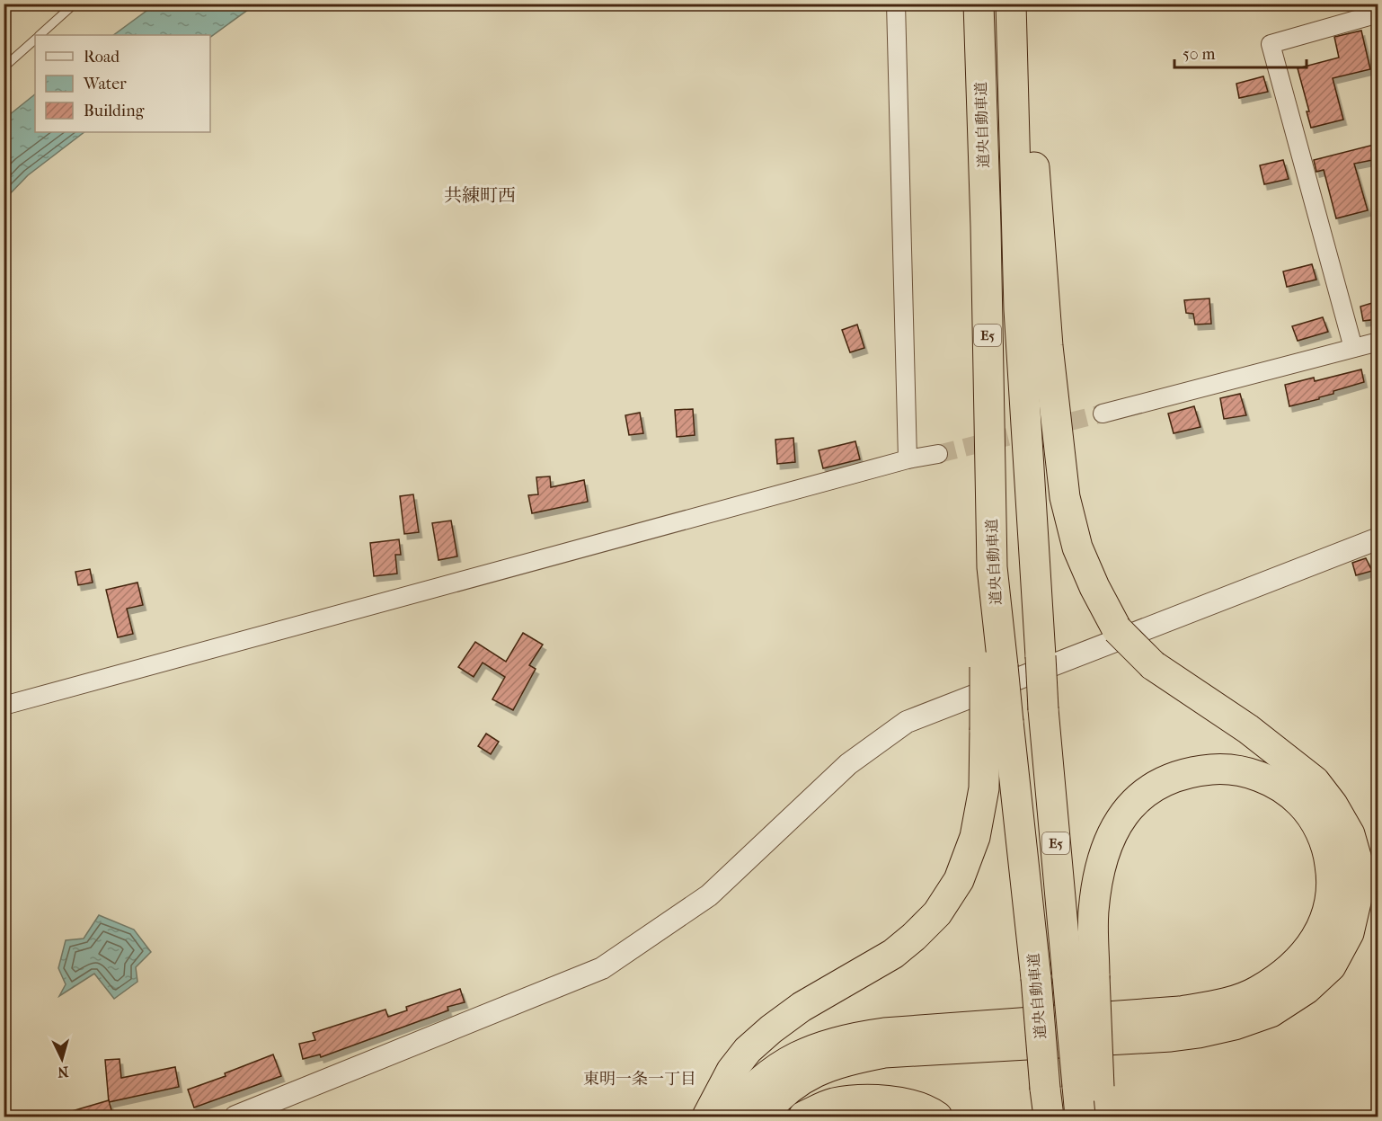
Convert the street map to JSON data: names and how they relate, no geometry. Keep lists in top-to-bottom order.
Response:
{
  "streets": {
    "highway": ["道央自動車道", "E5"]
  },
  "districts": ["共練町西", "東明一条一丁目"],
  "legend": ["Road", "Water", "Building"],
  "scale_bar": "50 m",
  "north": "bottom"
}
